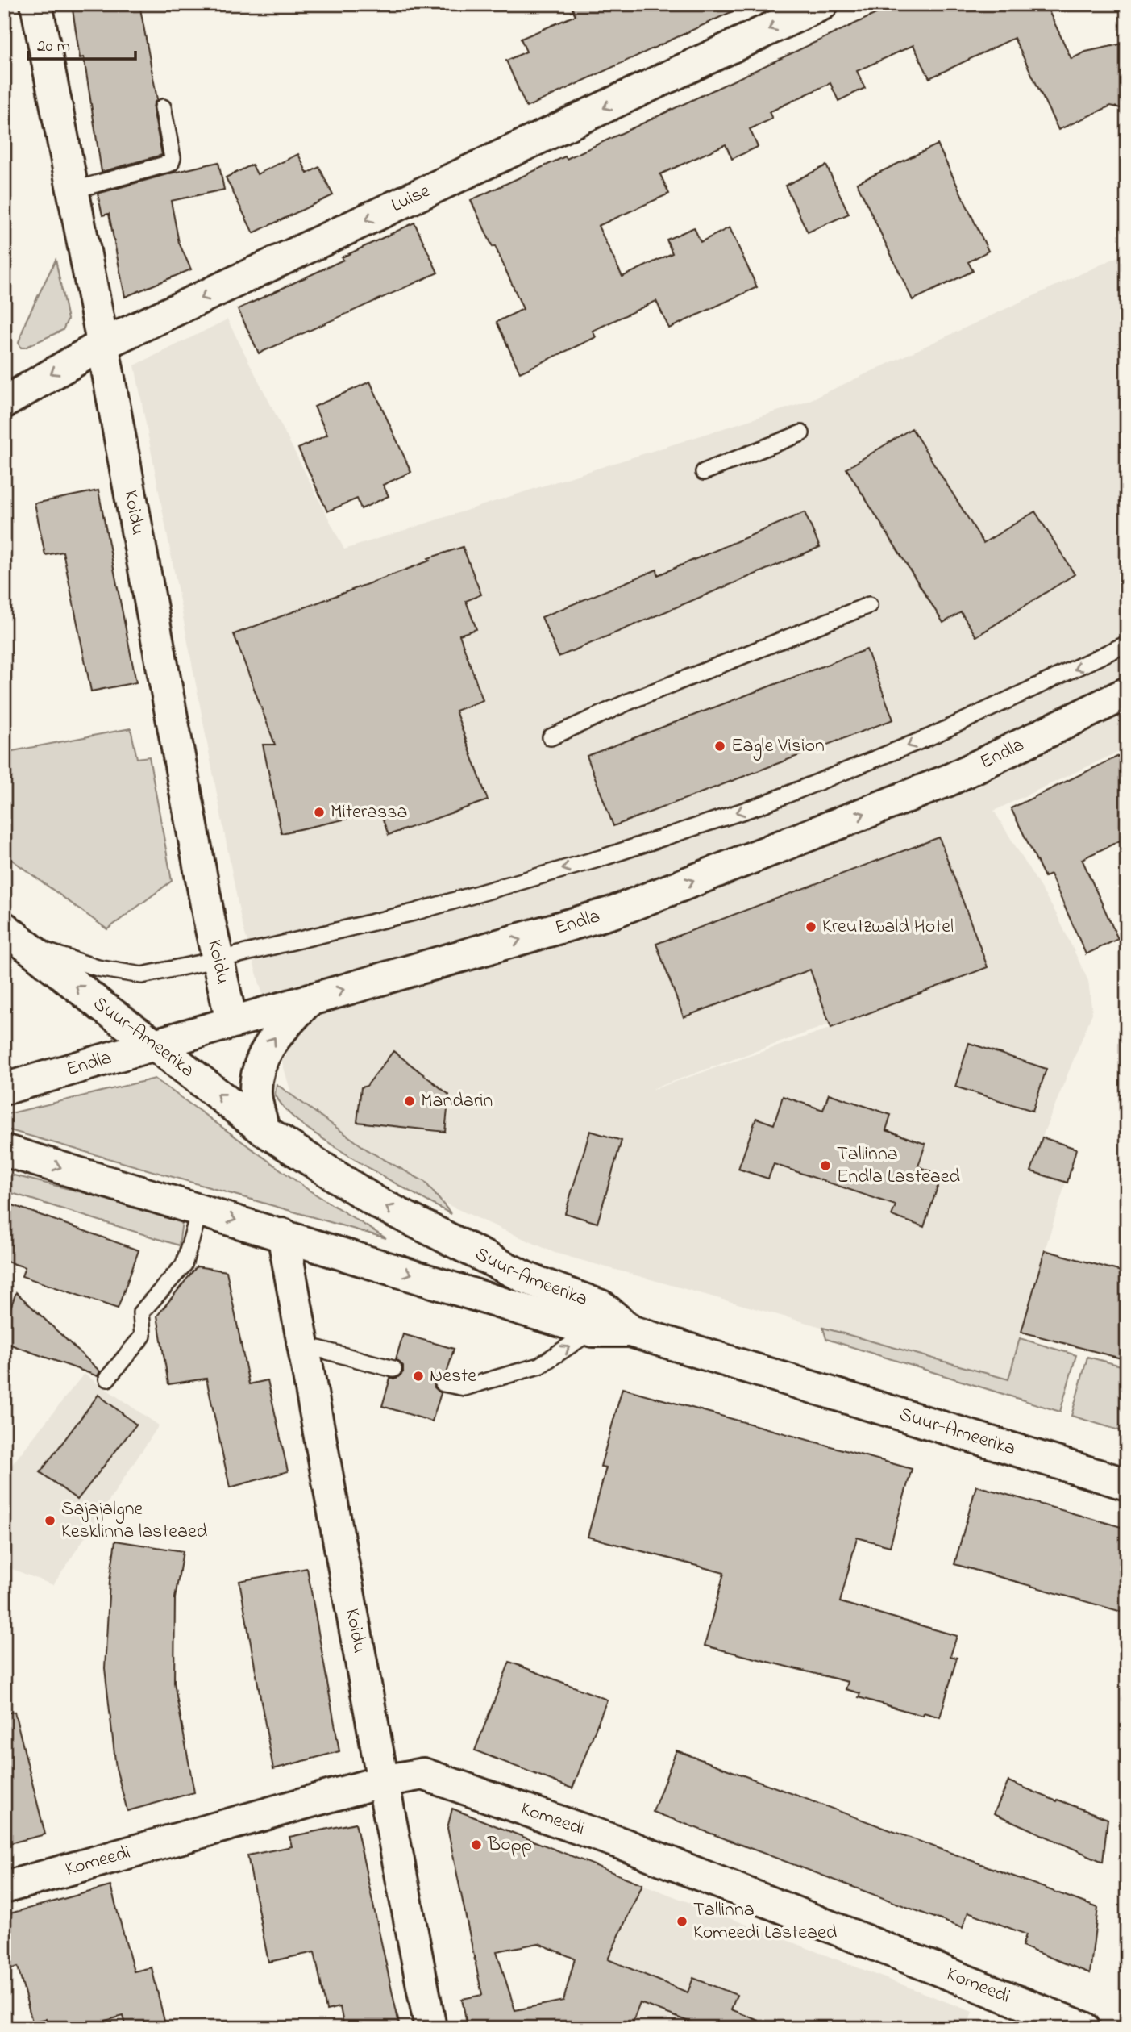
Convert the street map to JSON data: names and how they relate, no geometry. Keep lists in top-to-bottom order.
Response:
{
  "streets": {
    "main road": [
      "Luise",
      "Koidu",
      "Endla",
      "Suur-Ameerika",
      "Komeedi"
    ]
  },
  "crossings": [
    ["Luise", "Koidu"],
    ["Koidu", "Endla"],
    ["Koidu", "Komeedi"],
    ["Endla", "Suur-Ameerika"]
  ],
  "one_way": ["Luise", "Endla"],
  "places": [
    "Eagle Vision",
    "Miterassa",
    "Kreutzwald Hotel",
    "Mandarin",
    "Tallinna Endla Lasteaed",
    "Neste",
    "Sajajalgne Kesklinna lasteaed",
    "Bopp",
    "Tallinna Komeedi Lasteaed"
  ],
  "scale_bar": "20 m"
}
